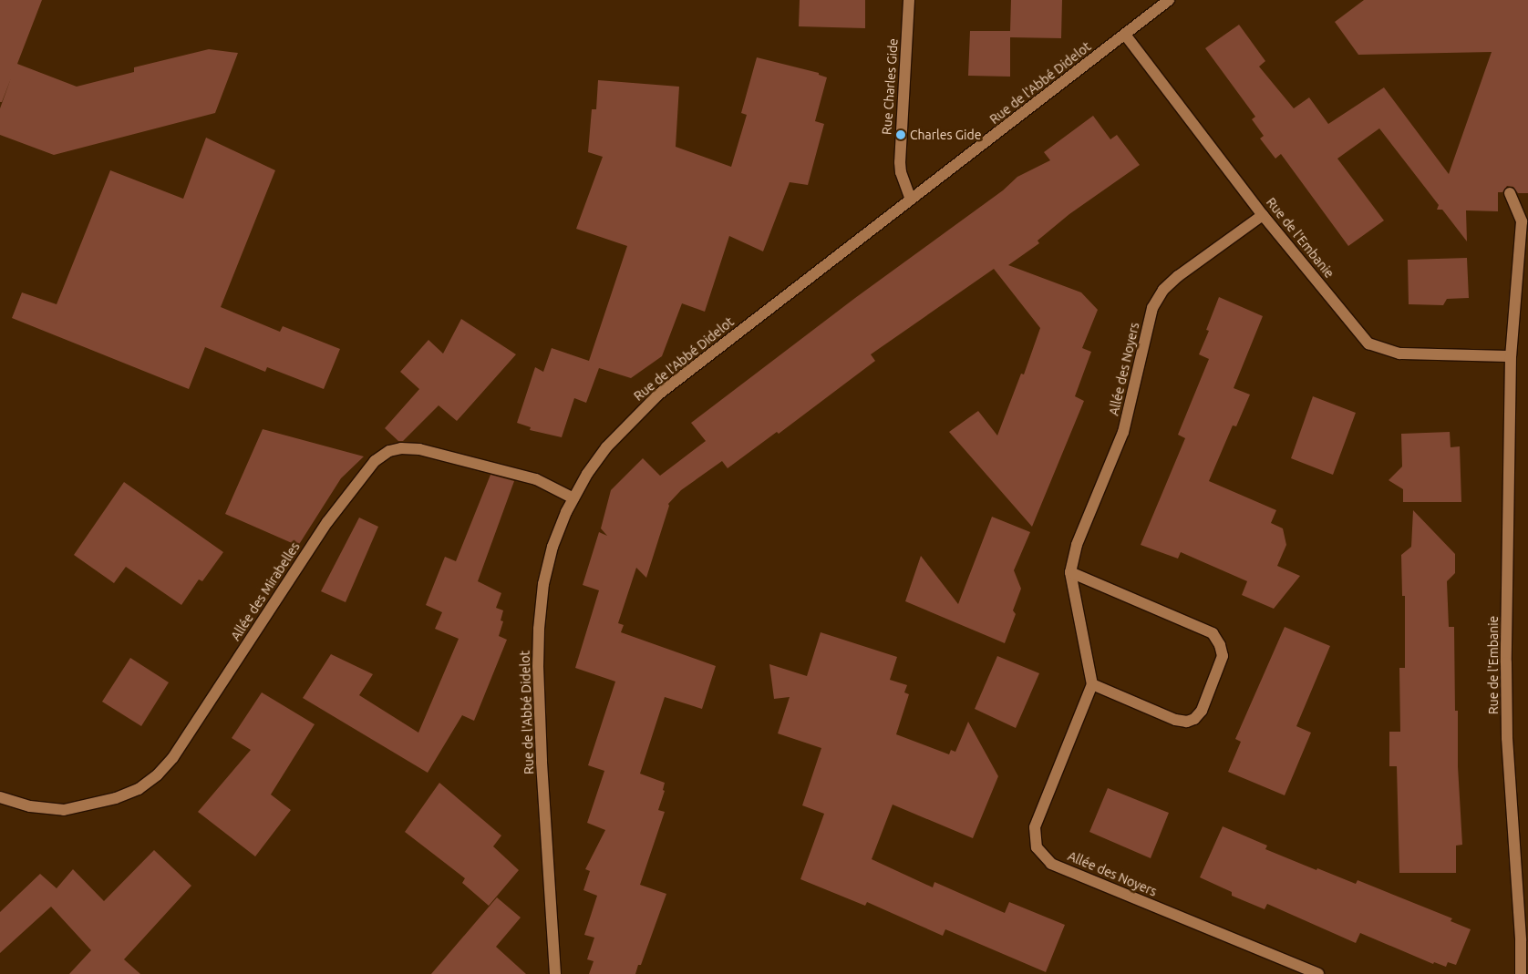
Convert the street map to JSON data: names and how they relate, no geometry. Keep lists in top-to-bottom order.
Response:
{
  "streets": {
    "street": [
      "Rue de l'Abbé Didelot",
      "Rue Charles Gide",
      "Rue de l'Embanie",
      "Allée des Noyers",
      "Allée des Mirabelles"
    ]
  },
  "crossings": [
    ["Rue de l'Abbé Didelot", "Rue Charles Gide"],
    ["Rue de l'Abbé Didelot", "Rue de l'Embanie"],
    ["Rue de l'Abbé Didelot", "Allée des Mirabelles"],
    ["Rue de l'Embanie", "Allée des Noyers"]
  ],
  "places": ["Charles Gide"]
}
